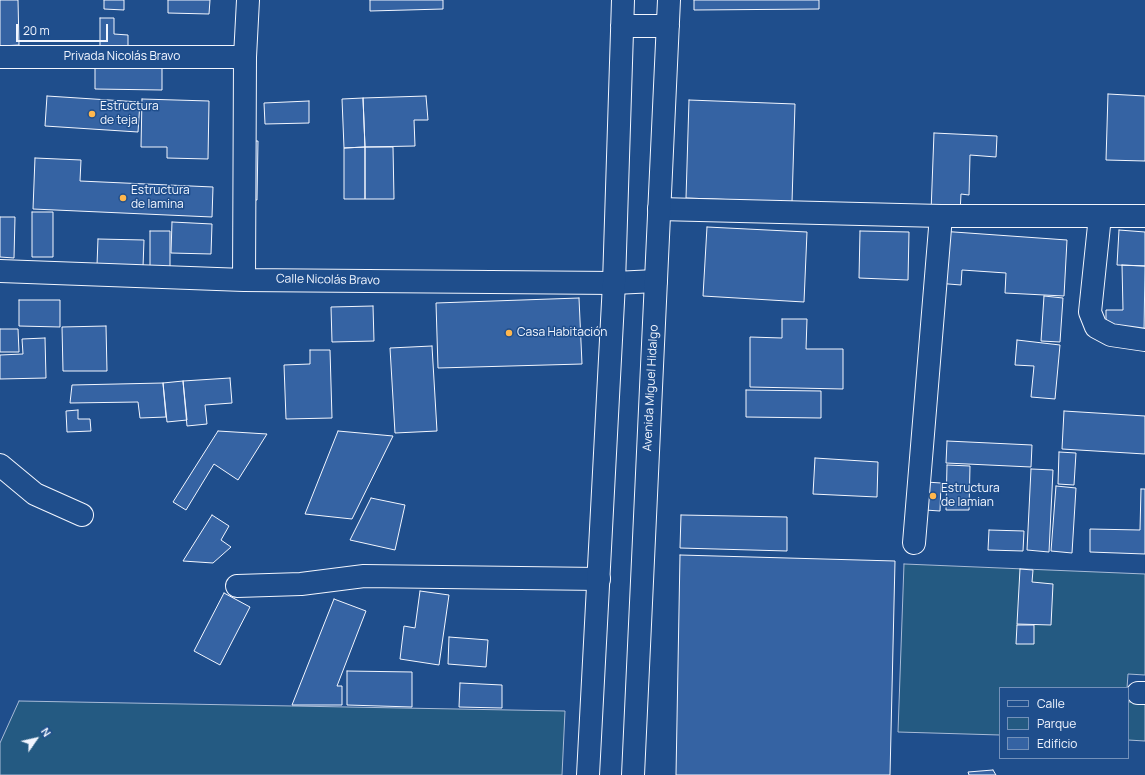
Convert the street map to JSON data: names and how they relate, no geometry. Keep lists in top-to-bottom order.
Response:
{
  "streets": {
    "street": ["Privada Nicolás Bravo", "Calle Nicolás Bravo", "Avenida Miguel Hidalgo"]
  },
  "crossings": [
    ["Calle Nicolás Bravo", "Avenida Miguel Hidalgo"]
  ],
  "places": [
    "Estructura de teja",
    "Estructura de lamina",
    "Casa Habitación",
    "Estructura de lamian"
  ],
  "legend": ["Calle", "Parque", "Edificio"],
  "scale_bar": "20 m",
  "north": "top right"
}
